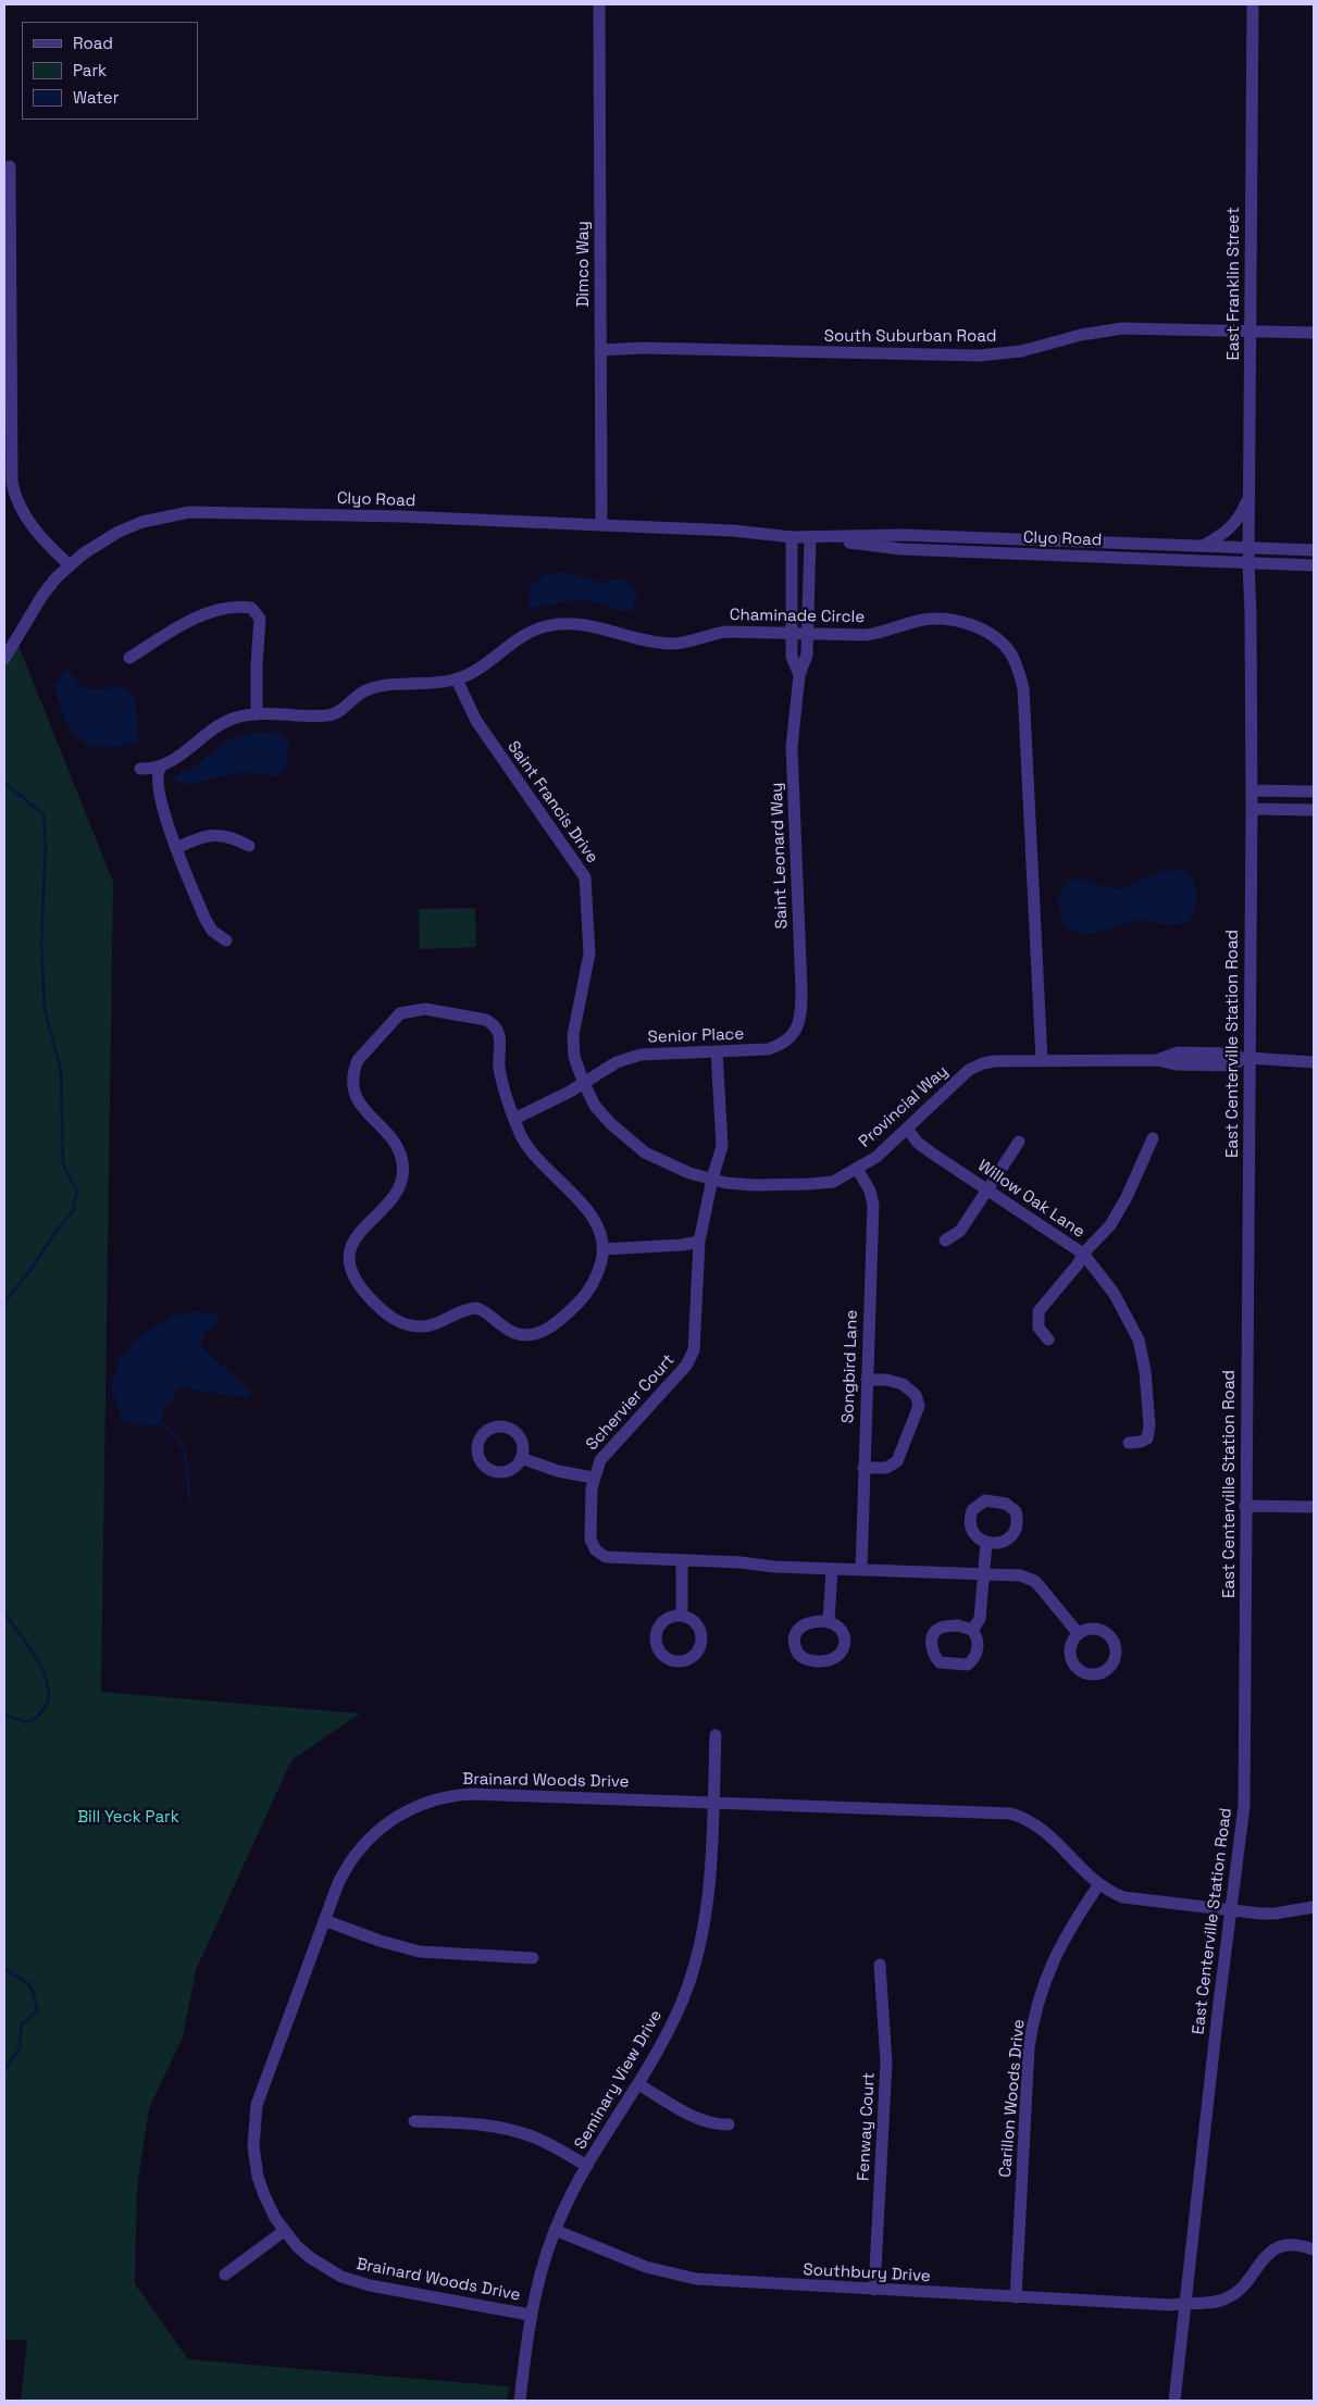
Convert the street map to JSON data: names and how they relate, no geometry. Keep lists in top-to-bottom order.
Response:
{
  "streets": {
    "street": [
      "Dimco Way",
      "East Franklin Street",
      "South Suburban Road",
      "Clyo Road",
      "Chaminade Circle",
      "Saint Francis Drive",
      "Saint Leonard Way",
      "Senior Place",
      "East Centerville Station Road",
      "Provincial Way",
      "Willow Oak Lane",
      "Songbird Lane",
      "Schervier Court",
      "Brainard Woods Drive",
      "Seminary View Drive",
      "Carillon Woods Drive",
      "Fenway Court",
      "Southbury Drive"
    ]
  },
  "crossings": [
    ["Dimco Way", "South Suburban Road"],
    ["Dimco Way", "Clyo Road"],
    ["East Franklin Street", "South Suburban Road"],
    ["East Franklin Street", "Clyo Road"],
    ["East Franklin Street", "East Centerville Station Road"],
    ["Clyo Road", "Saint Leonard Way"],
    ["Clyo Road", "East Centerville Station Road"],
    ["Chaminade Circle", "Saint Francis Drive"],
    ["Chaminade Circle", "Saint Leonard Way"],
    ["Chaminade Circle", "Provincial Way"],
    ["Saint Francis Drive", "Senior Place"],
    ["Saint Francis Drive", "Provincial Way"],
    ["Saint Leonard Way", "Senior Place"],
    ["Senior Place", "Provincial Way"],
    ["Senior Place", "Schervier Court"],
    ["East Centerville Station Road", "Provincial Way"],
    ["East Centerville Station Road", "Brainard Woods Drive"],
    ["East Centerville Station Road", "Southbury Drive"],
    ["Provincial Way", "Willow Oak Lane"],
    ["Provincial Way", "Songbird Lane"],
    ["Provincial Way", "Schervier Court"],
    ["Songbird Lane", "Schervier Court"],
    ["Brainard Woods Drive", "Seminary View Drive"],
    ["Brainard Woods Drive", "Carillon Woods Drive"],
    ["Seminary View Drive", "Southbury Drive"],
    ["Carillon Woods Drive", "Southbury Drive"],
    ["Fenway Court", "Southbury Drive"]
  ],
  "parks": ["Bill Yeck Park"],
  "legend": ["Road", "Park", "Water"]
}
